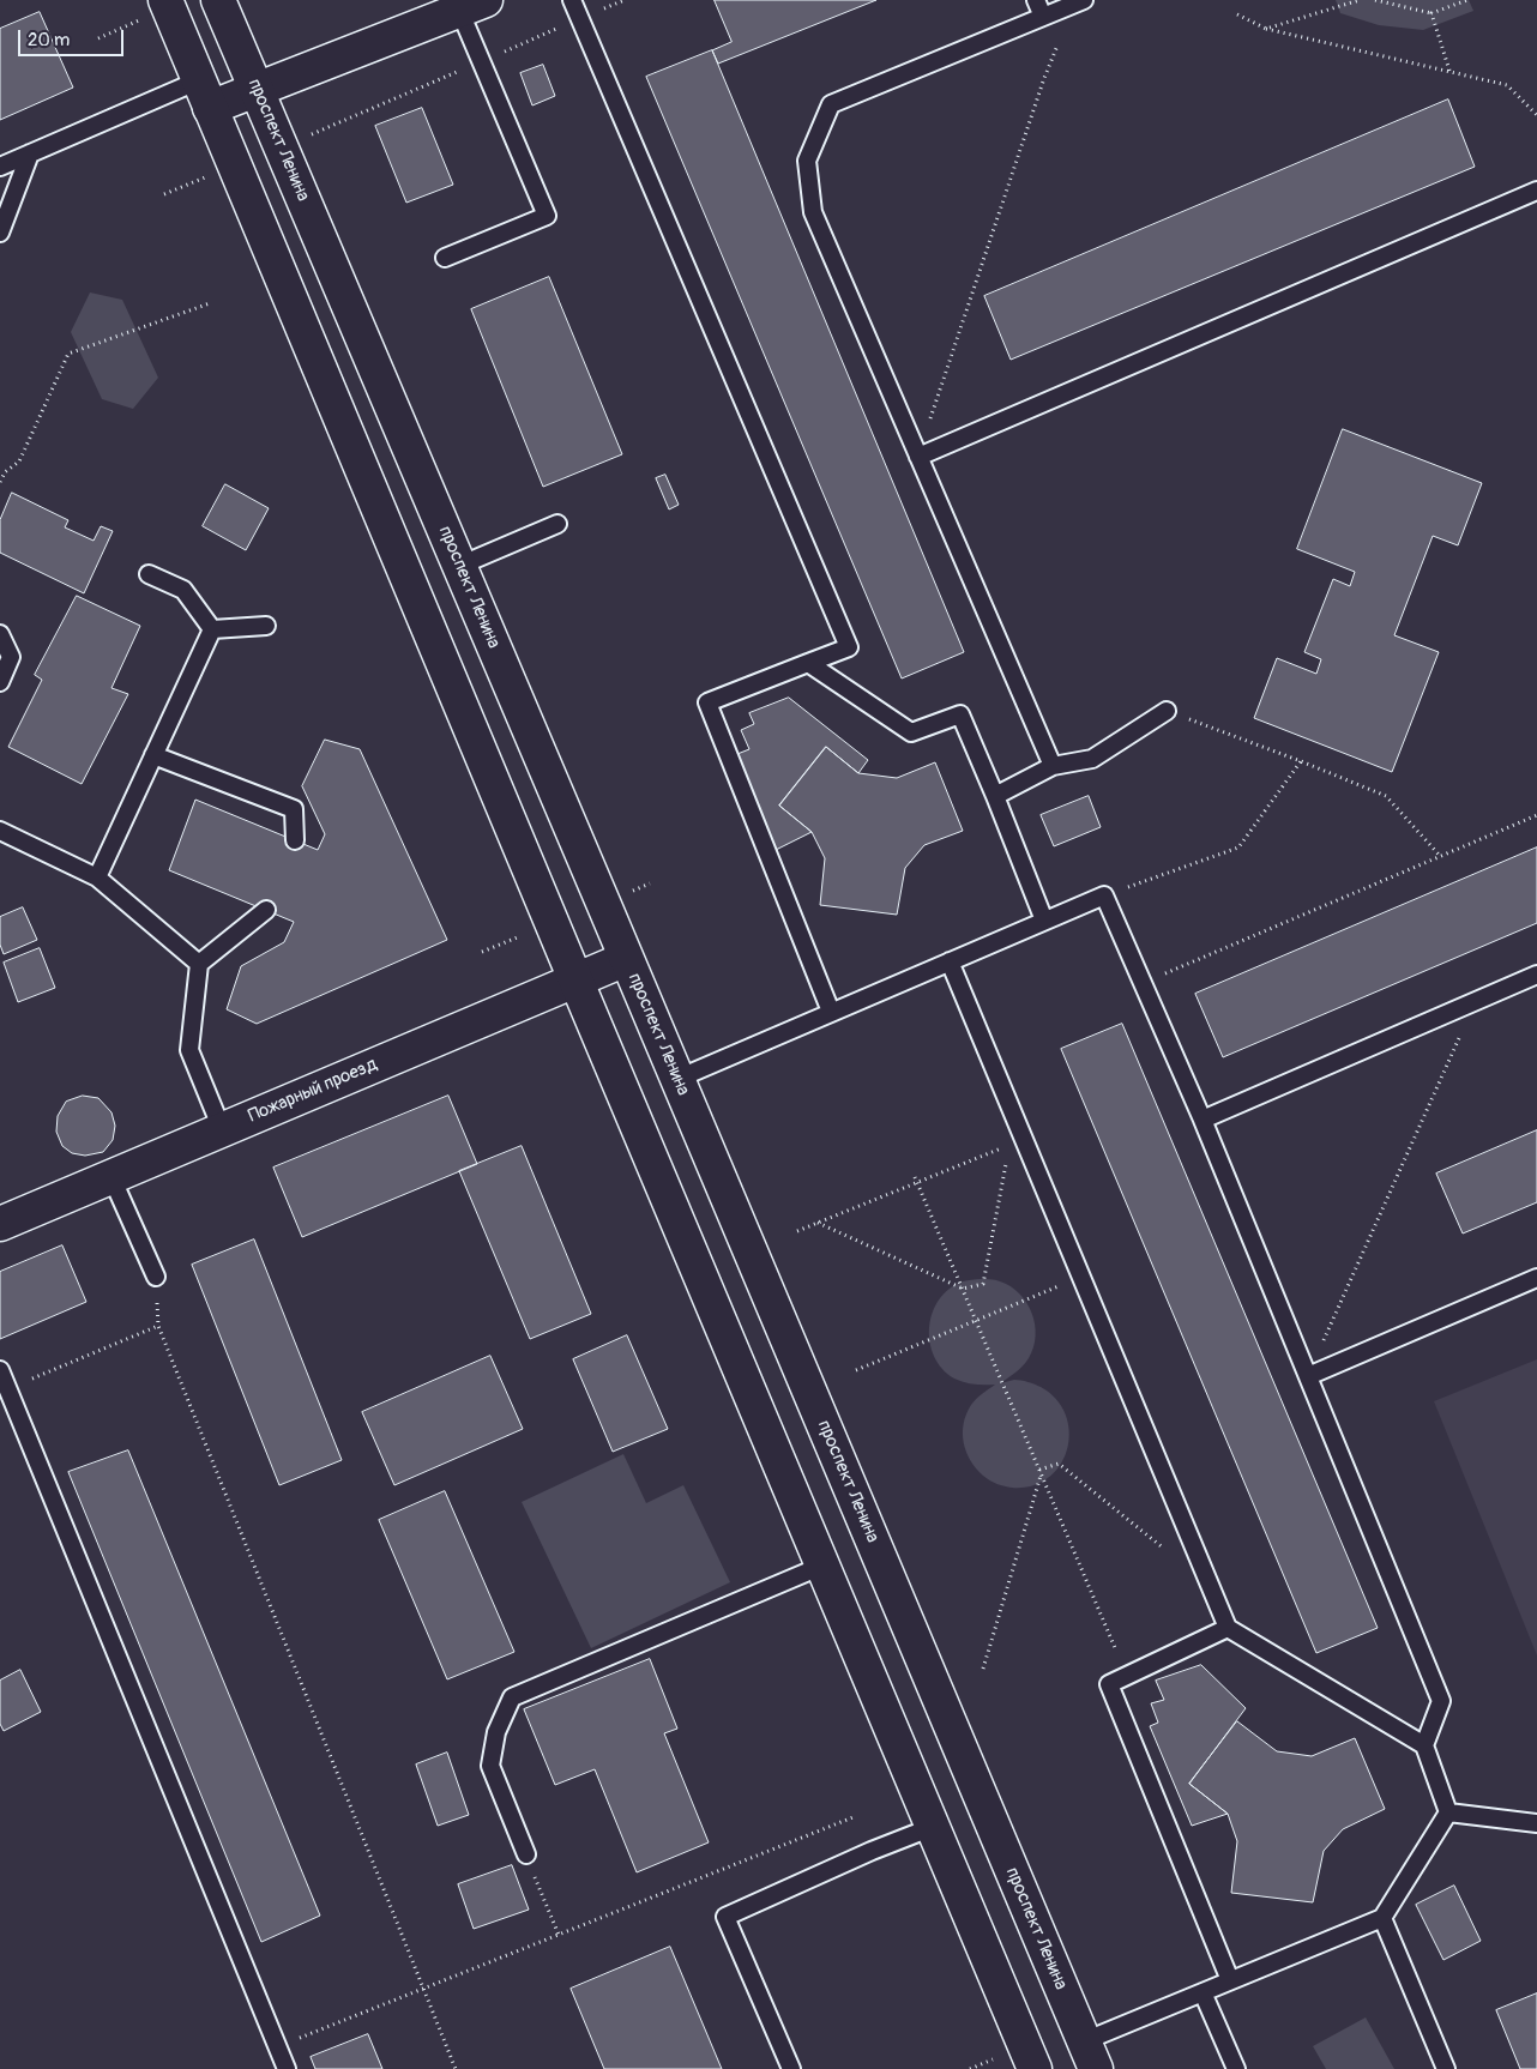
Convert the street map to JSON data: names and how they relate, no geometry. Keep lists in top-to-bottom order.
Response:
{
  "streets": {
    "main road": ["проспект Ленина", "Пожарный проезд"]
  },
  "crossings": [
    ["проспект Ленина", "Пожарный проезд"]
  ],
  "scale_bar": "20 m"
}
